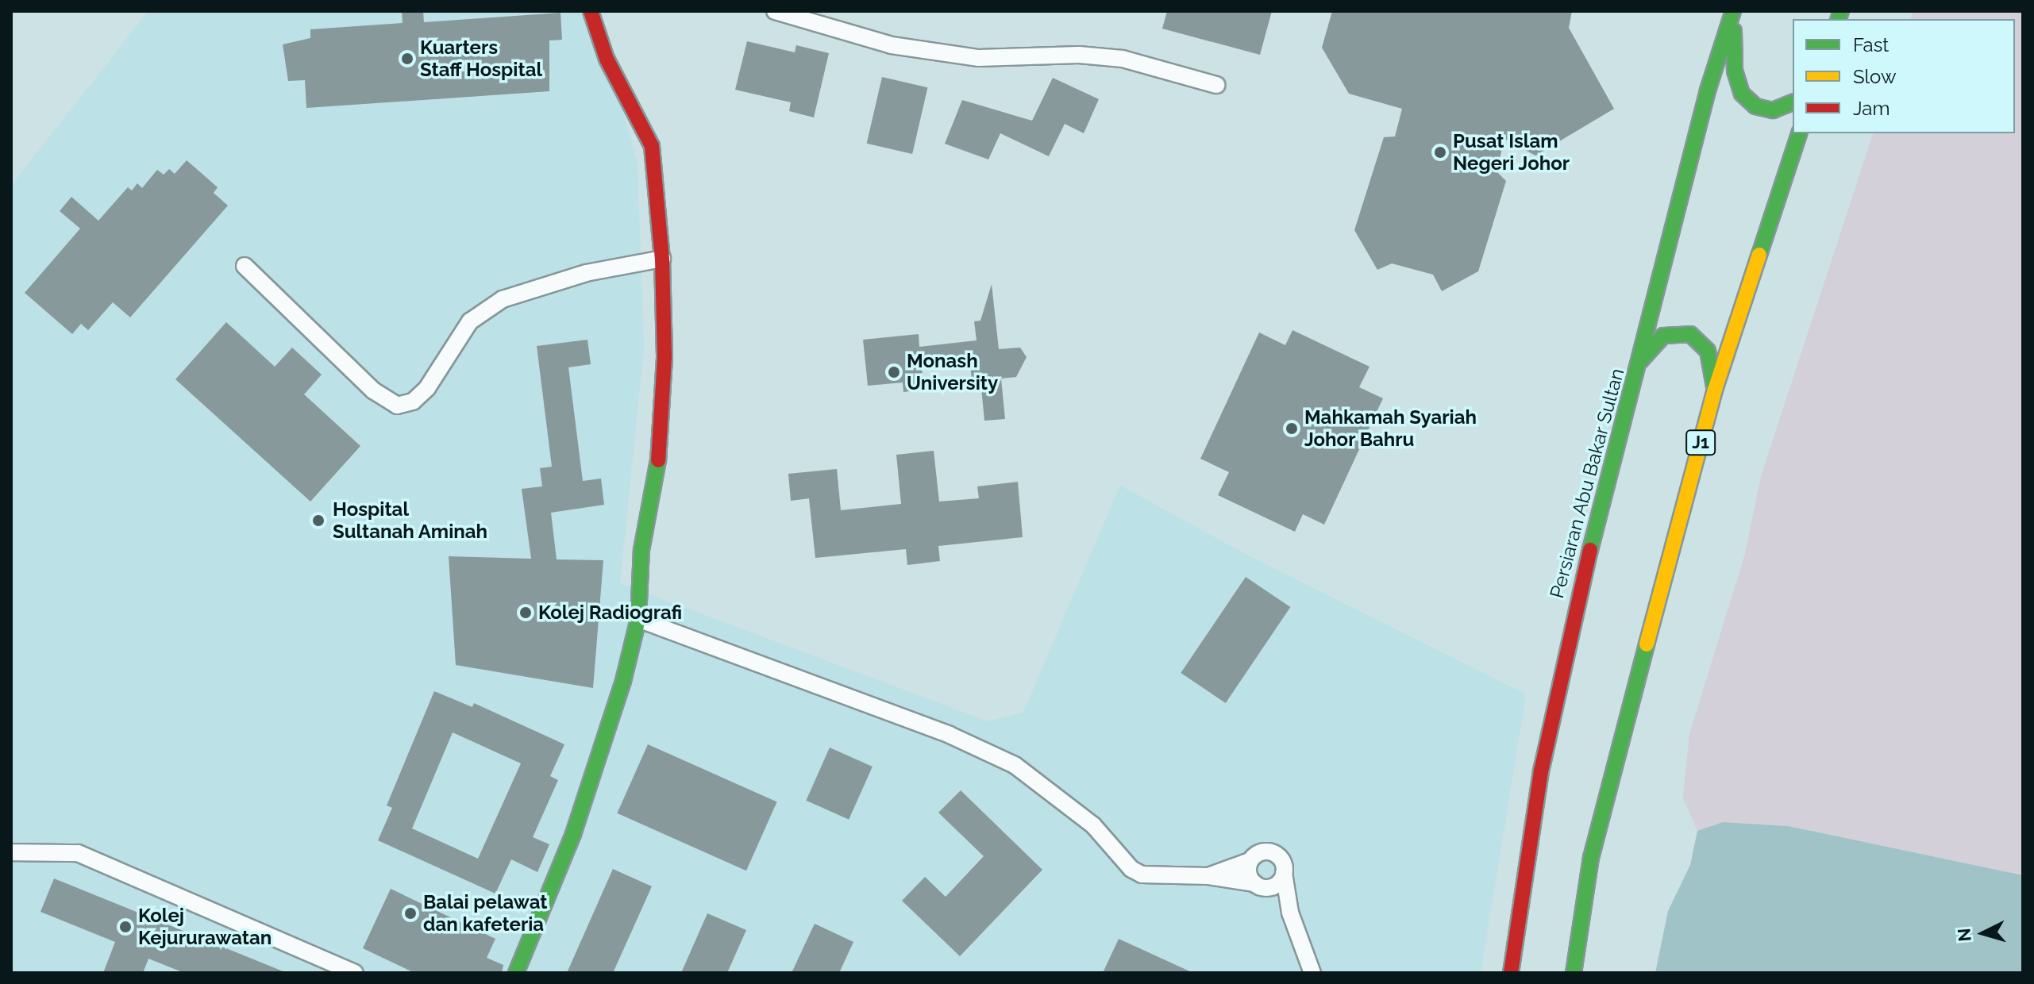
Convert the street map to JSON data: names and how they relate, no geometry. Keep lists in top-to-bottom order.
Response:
{
  "streets": {
    "main road": ["J1", "Persiaran Abu Bakar Sultan"]
  },
  "places": [
    "Kuarters Staff Hospital",
    "Pusat Islam Negeri Johor",
    "Monash University",
    "Mahkamah Syariah Johor Bahru",
    "Hospital Sultanah Aminah",
    "Kolej Radiografi",
    "Balai pelawat dan kafeteria",
    "Kolej Kejururawatan"
  ],
  "legend": ["Fast", "Slow", "Jam"],
  "north": "left"
}
